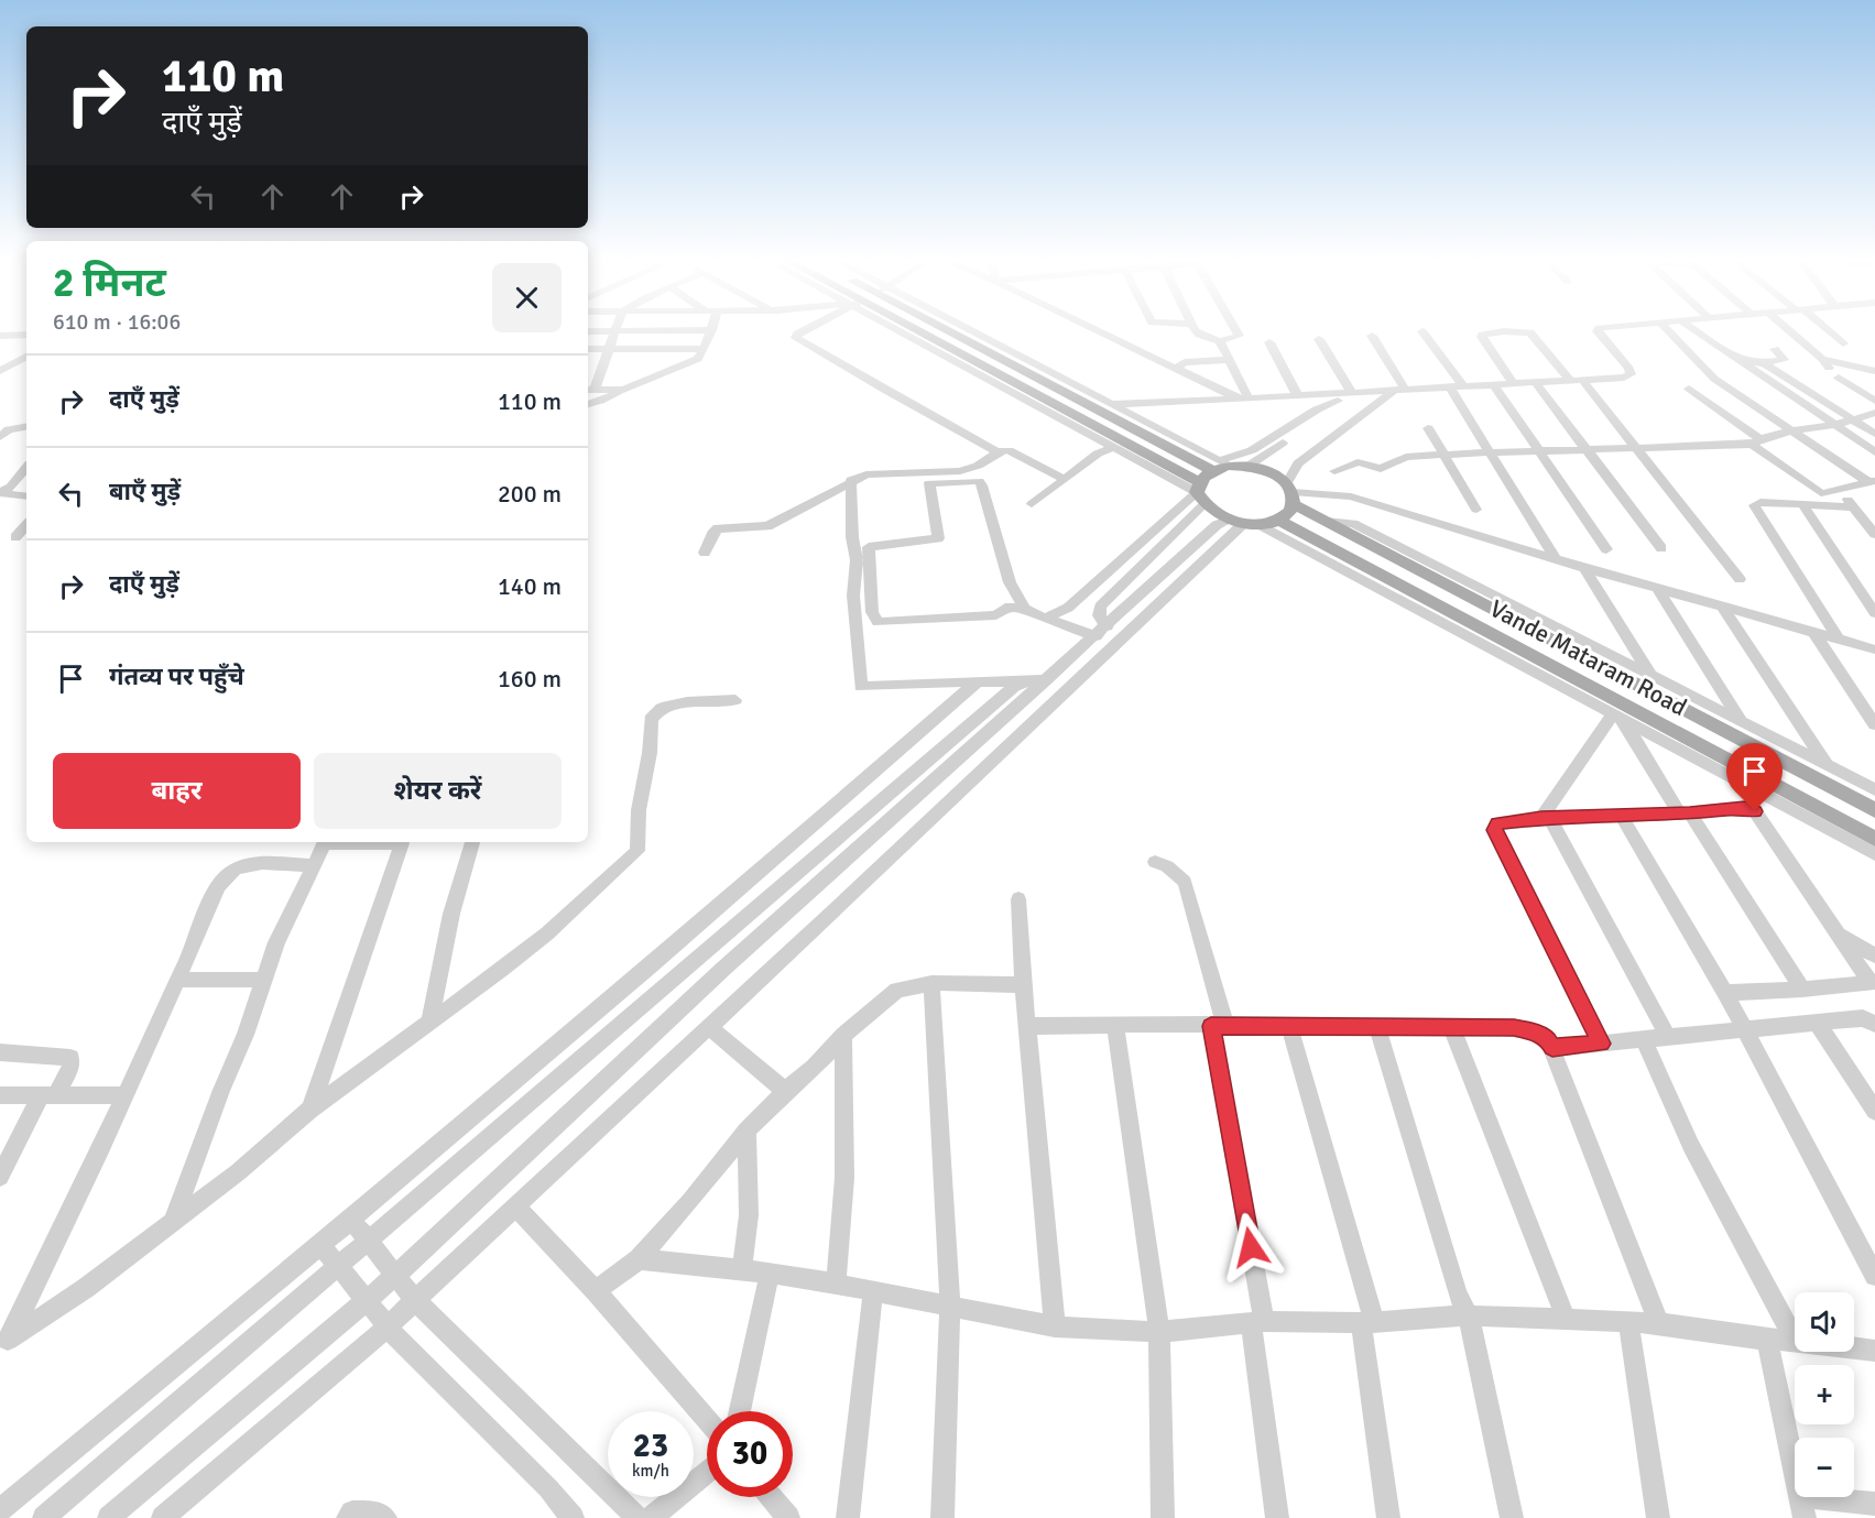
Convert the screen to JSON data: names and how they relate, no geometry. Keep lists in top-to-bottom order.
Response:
{
  "streets": {
    "main road": ["Vande Mataram Road"]
  },
  "page": {
    "turn": ["110 m", "दाएँ मुड़ें"],
    "heading": ["2 मिनट", "610 m · 16:06"],
    "list": [
      {
        "name": "दाएँ मुड़ें",
        "value": "110 m"
      },
      {
        "name": "बाएँ मुड़ें",
        "value": "200 m"
      },
      {
        "name": "दाएँ मुड़ें",
        "value": "140 m"
      },
      {
        "name": "गंतव्य पर पहुँचे",
        "value": "160 m"
      }
    ],
    "buttons": ["बाहर", "शेयर करें"],
    "map_buttons": ["+", "−"],
    "speed": "23 km/h",
    "limit": "30"
  }
}
